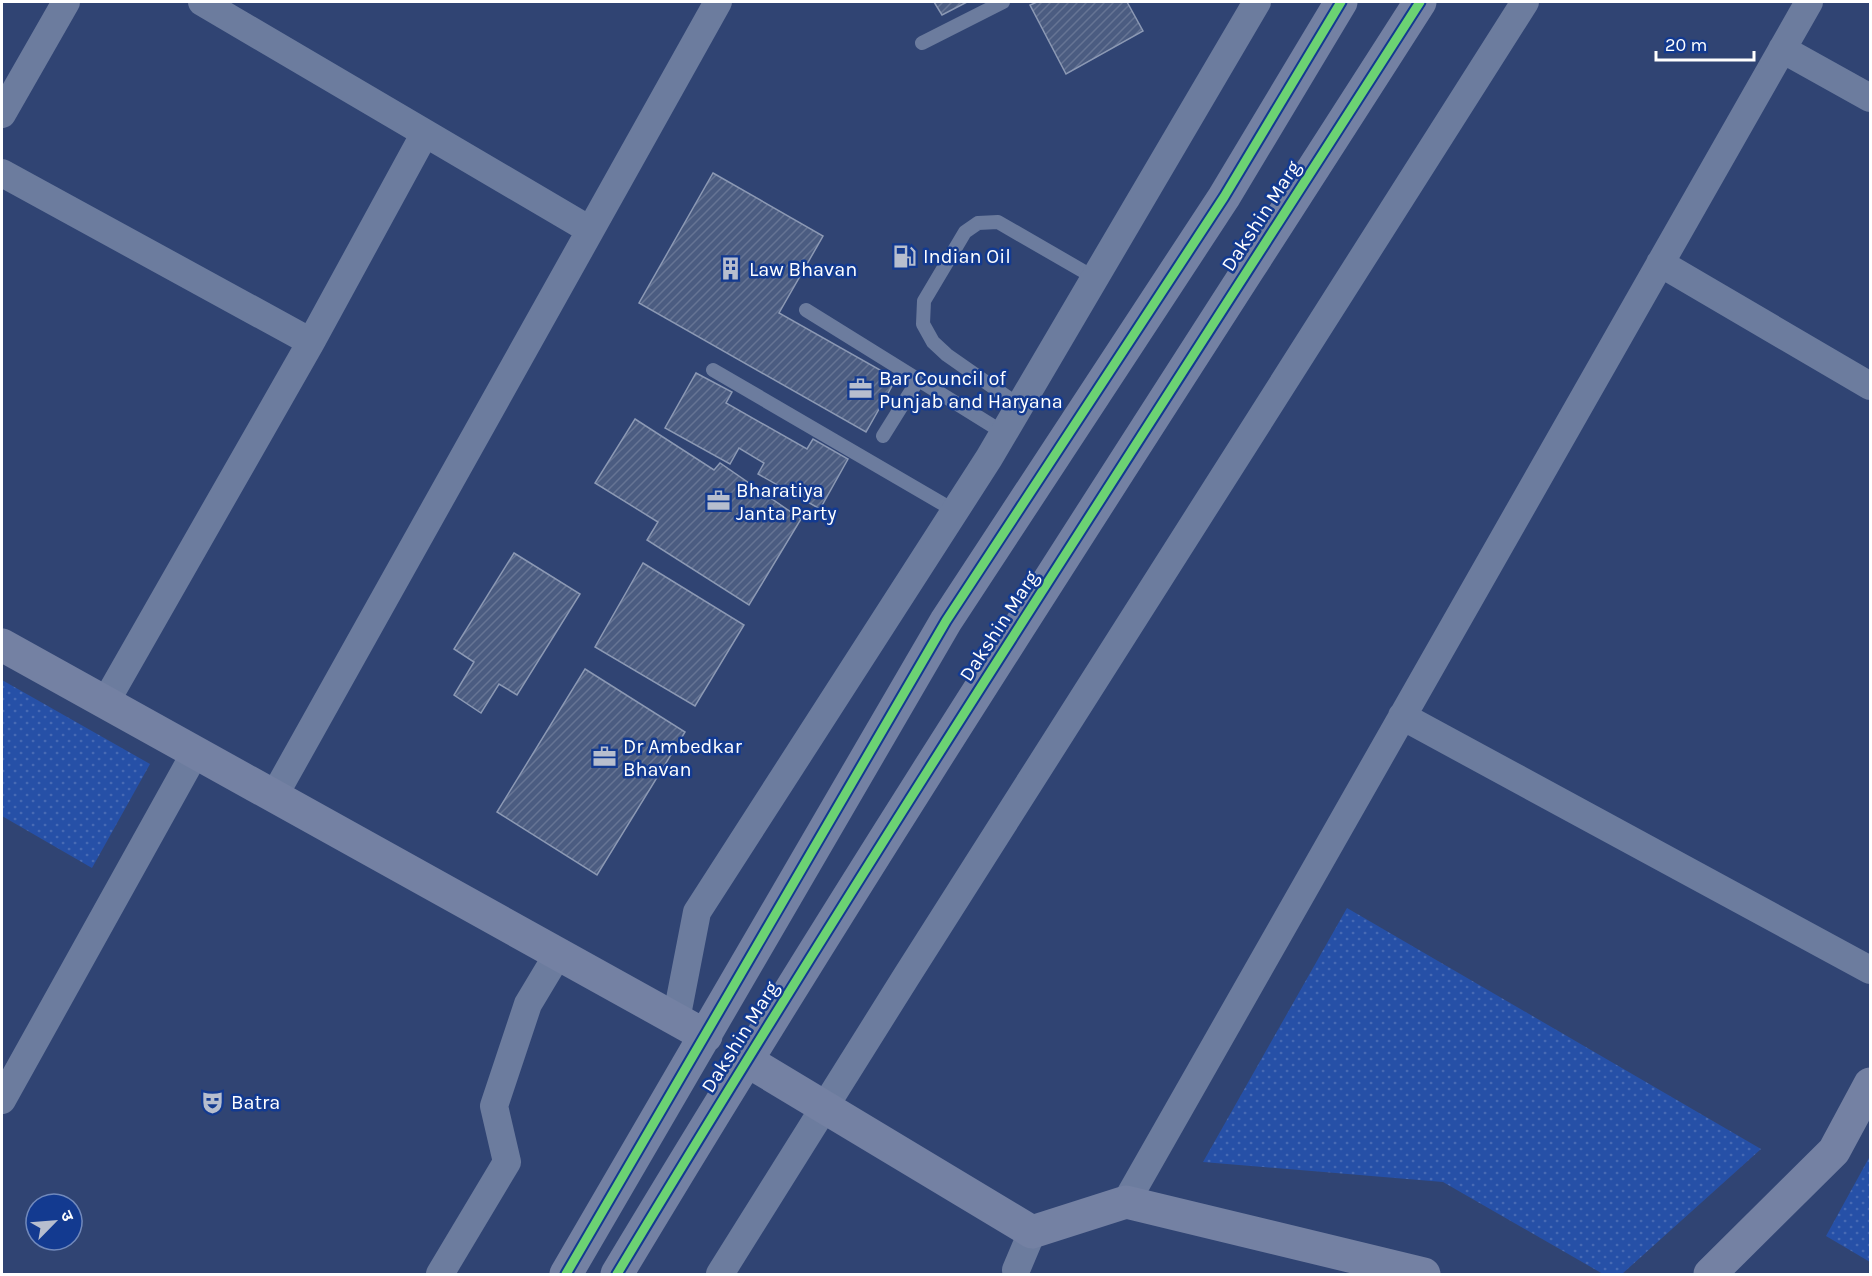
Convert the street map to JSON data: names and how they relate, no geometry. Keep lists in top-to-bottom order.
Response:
{
  "streets": {
    "main road": ["Dakshin Marg"]
  },
  "places": {
    "fuel station": ["Indian Oil"],
    "building": ["Law Bhavan"],
    "office": ["Bar Council of Punjab and Haryana", "Bharatiya Janta Party", "Dr Ambedkar Bhavan"],
    "theatre": ["Batra"]
  },
  "scale_bar": "20 m",
  "north": "top right"
}
